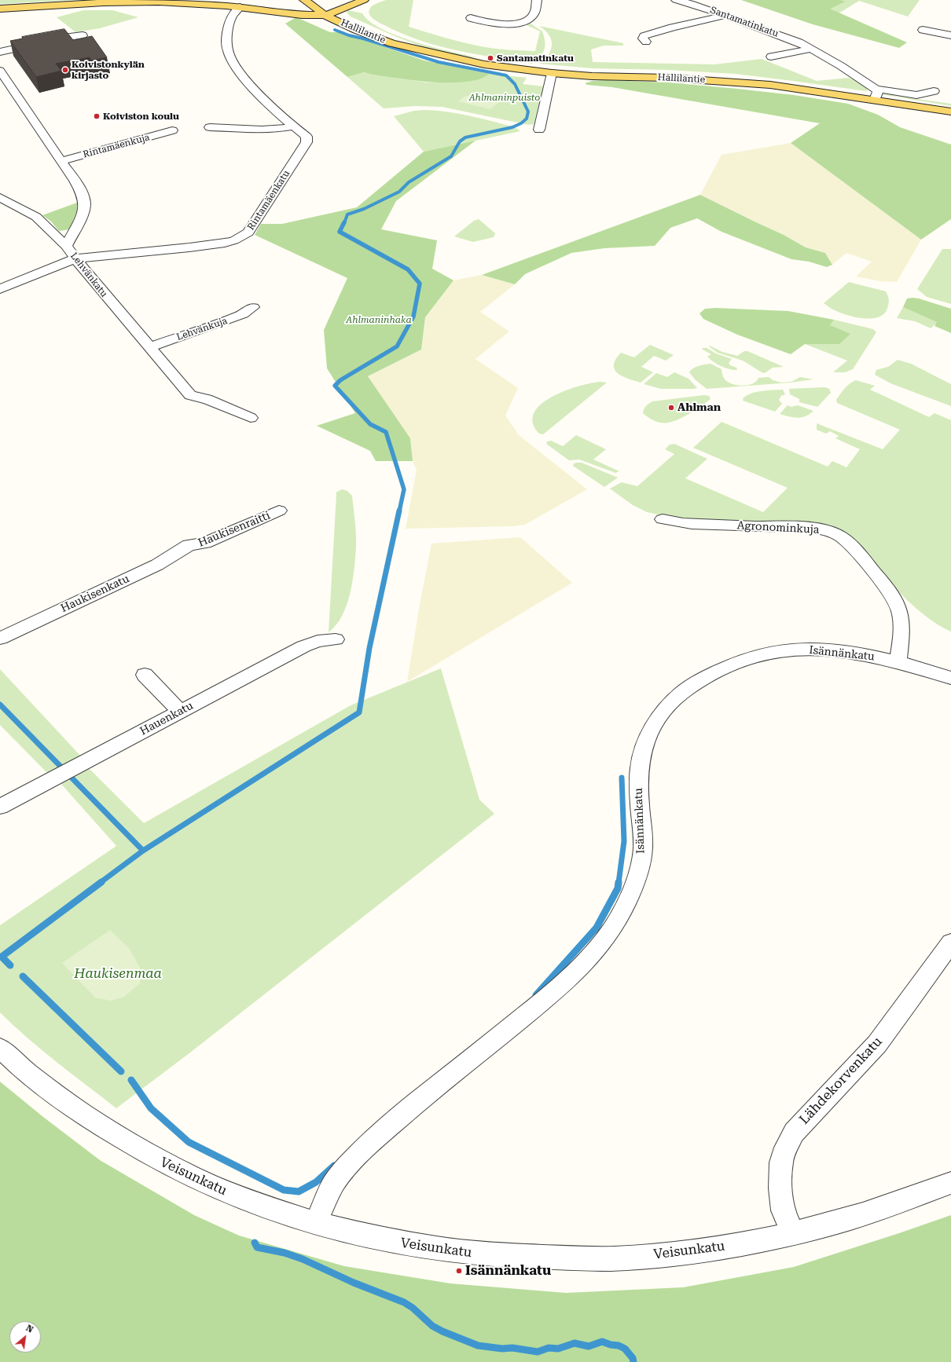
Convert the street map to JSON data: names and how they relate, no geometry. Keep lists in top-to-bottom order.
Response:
{
  "streets": {
    "main road": ["Hallilantie"],
    "street": [
      "Santamatinkatu",
      "Rintamäenkuja",
      "Rintamäenkatu",
      "Lehvänkatu",
      "Lehvänkuja",
      "Agronominkuja",
      "Haukisenraitti",
      "Haukisenkatu",
      "Isännänkatu",
      "Hauenkatu",
      "Lähdekorvenkatu",
      "Veisunkatu"
    ]
  },
  "crossings": [
    ["Rintamäenkuja", "Lehvänkatu"],
    ["Rintamäenkatu", "Lehvänkatu"],
    ["Lehvänkatu", "Lehvänkuja"],
    ["Agronominkuja", "Isännänkatu"],
    ["Haukisenraitti", "Haukisenkatu"],
    ["Isännänkatu", "Veisunkatu"],
    ["Lähdekorvenkatu", "Veisunkatu"]
  ],
  "parks": ["Ahlmaninpuisto", "Ahlmaninhaka", "Haukisenmaa"],
  "places": [
    "Santamatinkatu",
    "Koivistonkylän kirjasto",
    "Koiviston koulu",
    "Ahlman",
    "Isännänkatu"
  ],
  "north": "top right"
}
